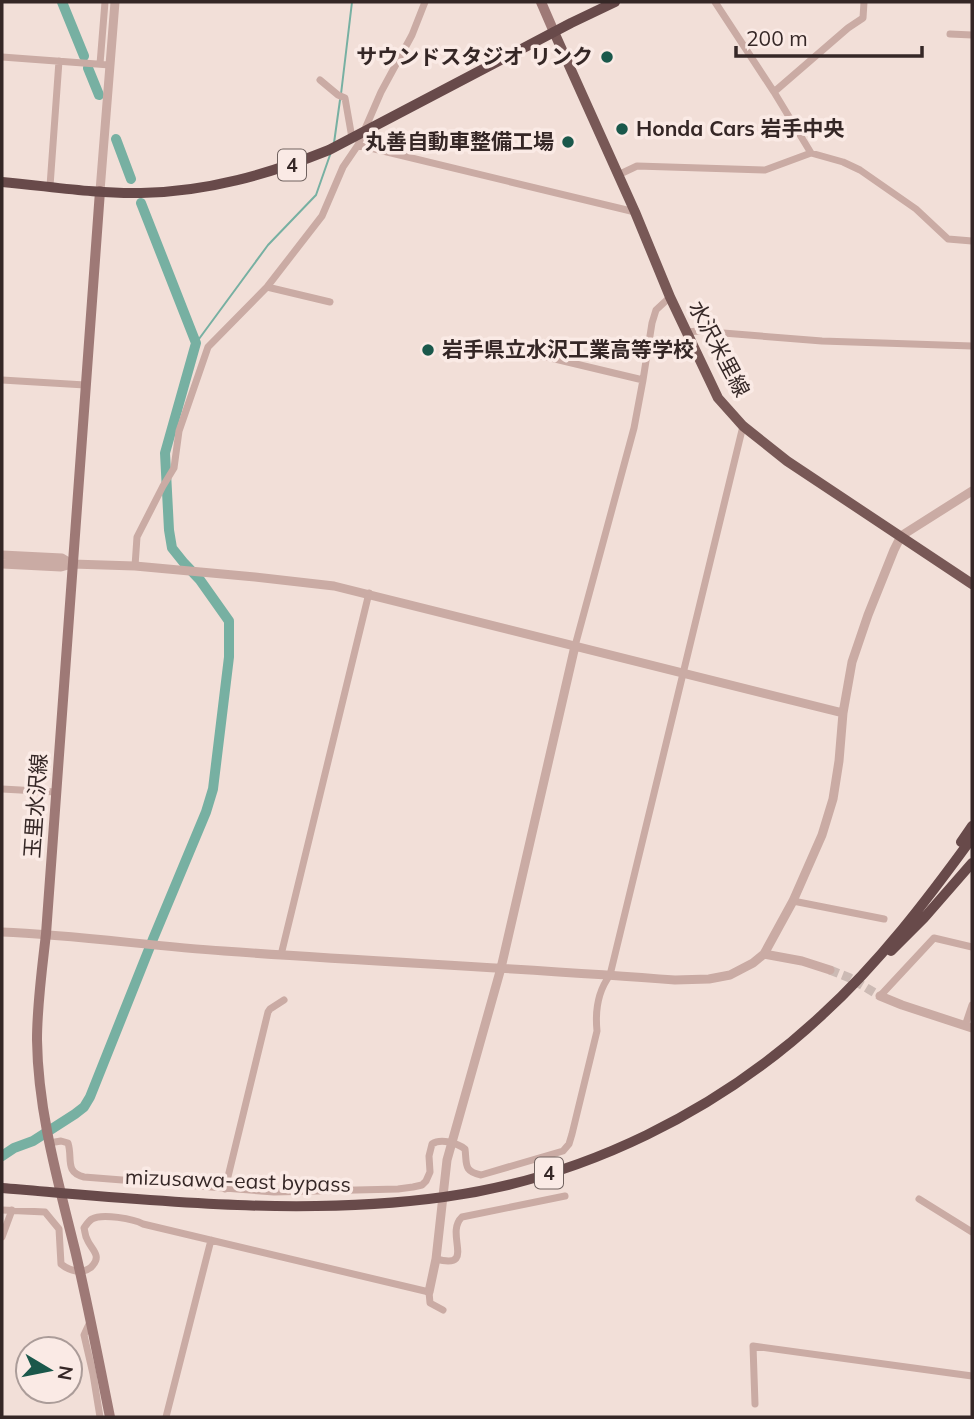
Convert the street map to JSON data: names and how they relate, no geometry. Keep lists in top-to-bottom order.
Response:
{
  "streets": {
    "highway": ["4", "mizusawa-east bypass"],
    "main road": ["水沢米里線", "玉里水沢線"]
  },
  "crossings": [
    ["4", "水沢米里線"],
    ["4", "玉里水沢線"],
    ["玉里水沢線", "mizusawa-east bypass"]
  ],
  "places": [
    "サウンドスタジオ リンク",
    "Honda Cars 岩手中央",
    "丸善自動車整備工場",
    "岩手県立水沢工業高等学校"
  ],
  "scale_bar": "200 m",
  "north": "right"
}
